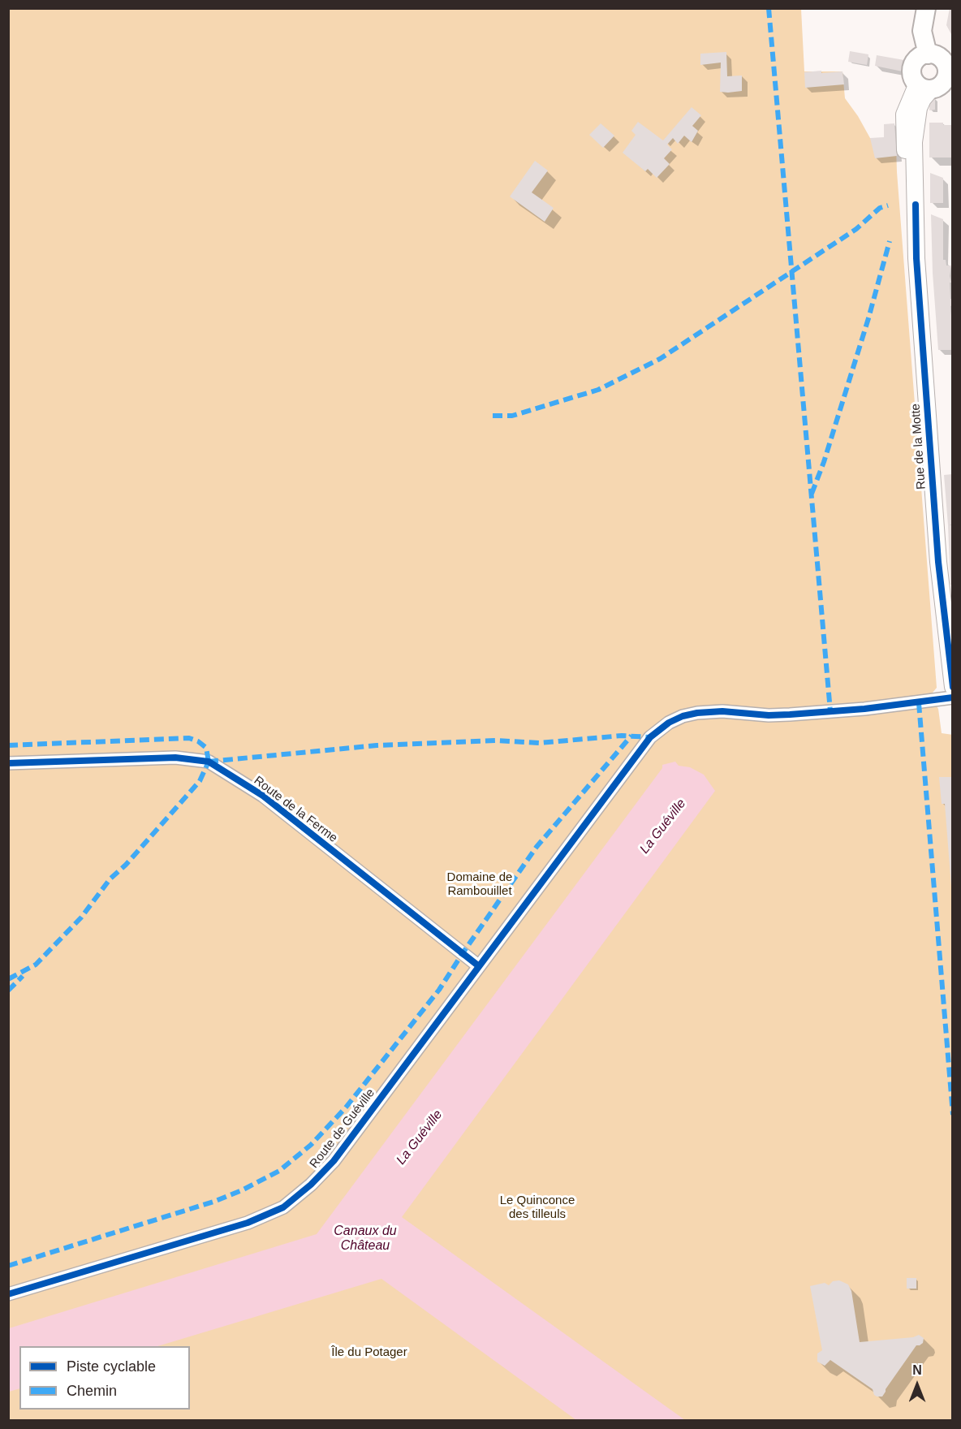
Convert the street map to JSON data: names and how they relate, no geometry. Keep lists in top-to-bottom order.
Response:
{
  "streets": {
    "street": ["Rue de la Motte", "Route de la Ferme", "Route de Guéville"]
  },
  "crossings": [
    ["Route de la Ferme", "Route de Guéville"]
  ],
  "water": ["La Guéville", "Canaux du Château"],
  "parks": ["Domaine de Rambouillet", "Le Quinconce des tilleuls", "Île du Potager"],
  "legend": ["Piste cyclable", "Chemin"],
  "north": "top"
}
